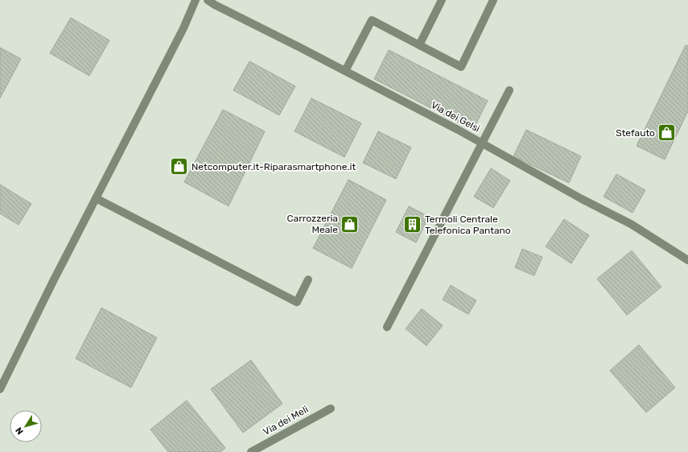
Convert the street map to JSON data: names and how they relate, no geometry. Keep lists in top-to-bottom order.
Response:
{
  "streets": {
    "street": ["Via dei Gelsi", "Via dei Meli"]
  },
  "places": {
    "shop": ["Stefauto", "Netcomputer.it-Riparasmartphone.it", "Carrozzeria Meale"],
    "building": ["Termoli Centrale Telefonica Pantano"]
  },
  "north": "bottom left"
}
